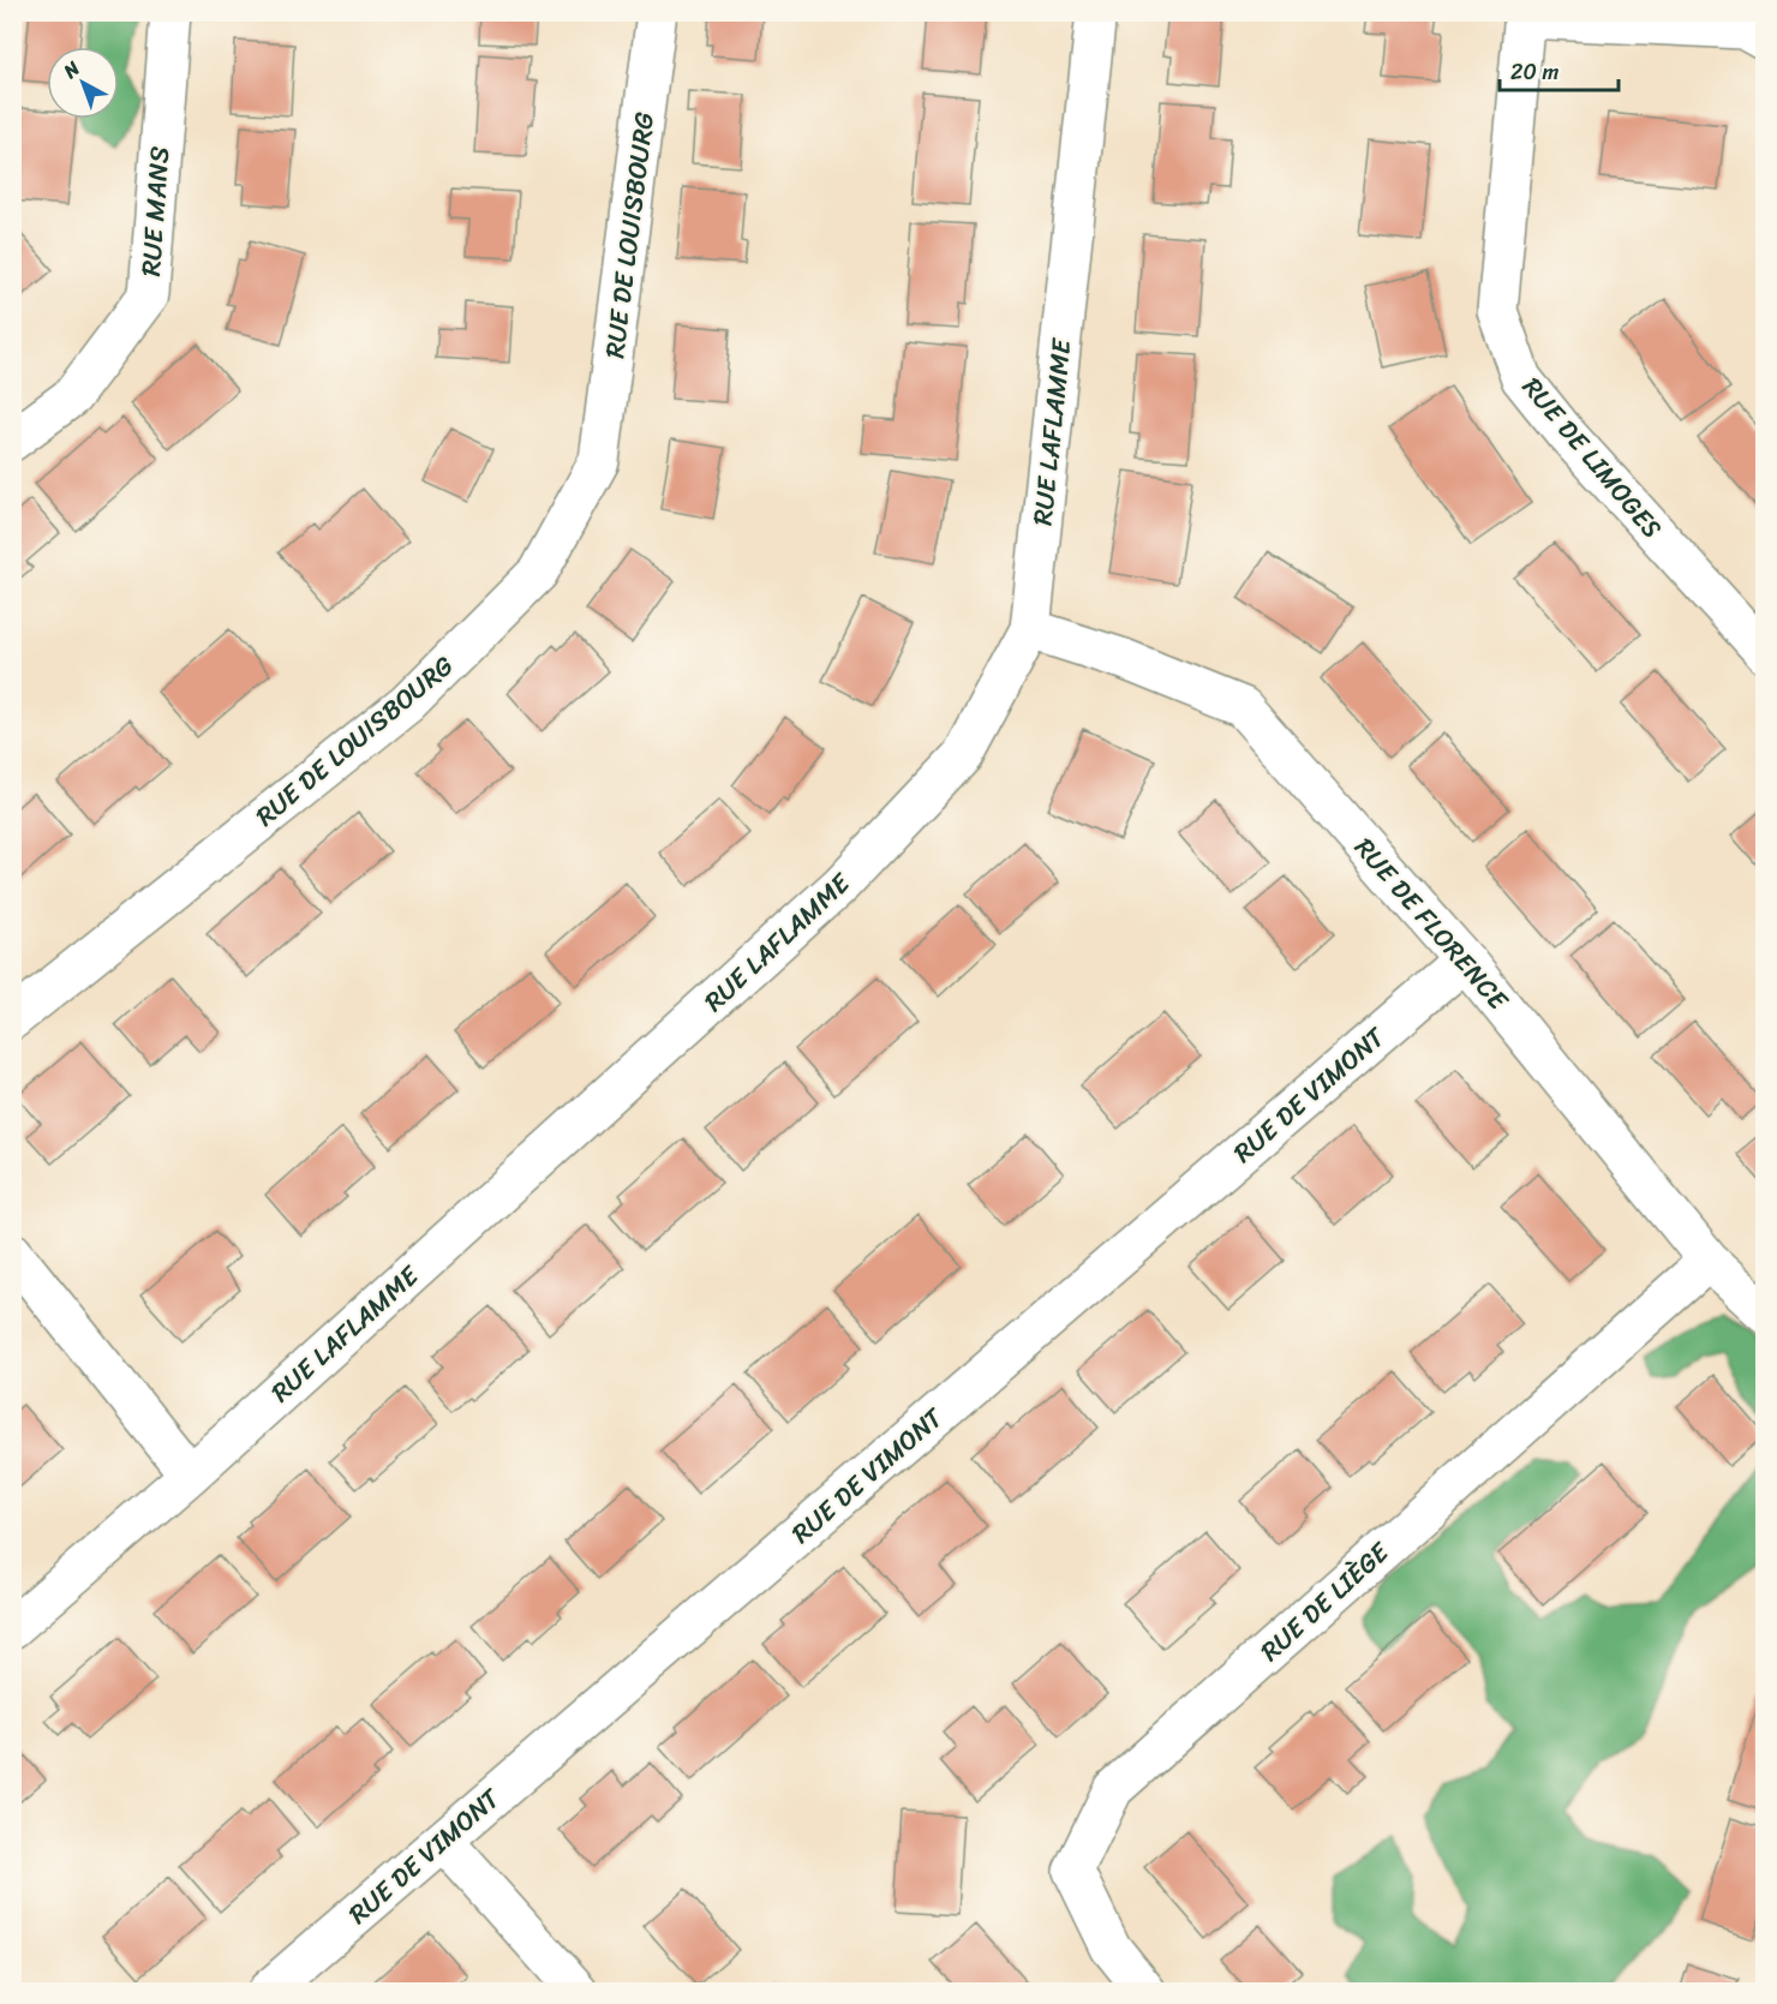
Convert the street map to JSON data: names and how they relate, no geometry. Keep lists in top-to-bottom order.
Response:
{
  "streets": {
    "street": [
      "RUE MANS",
      "RUE DE LOUISBOURG",
      "RUE LAFLAMME",
      "RUE DE LIMOGES",
      "RUE DE FLORENCE",
      "RUE DE VIMONT",
      "RUE DE LIÈGE"
    ]
  },
  "crossings": [
    ["RUE LAFLAMME", "RUE DE FLORENCE"],
    ["RUE DE FLORENCE", "RUE DE VIMONT"],
    ["RUE DE FLORENCE", "RUE DE LIÈGE"]
  ],
  "scale_bar": "20 m",
  "north": "top left"
}
